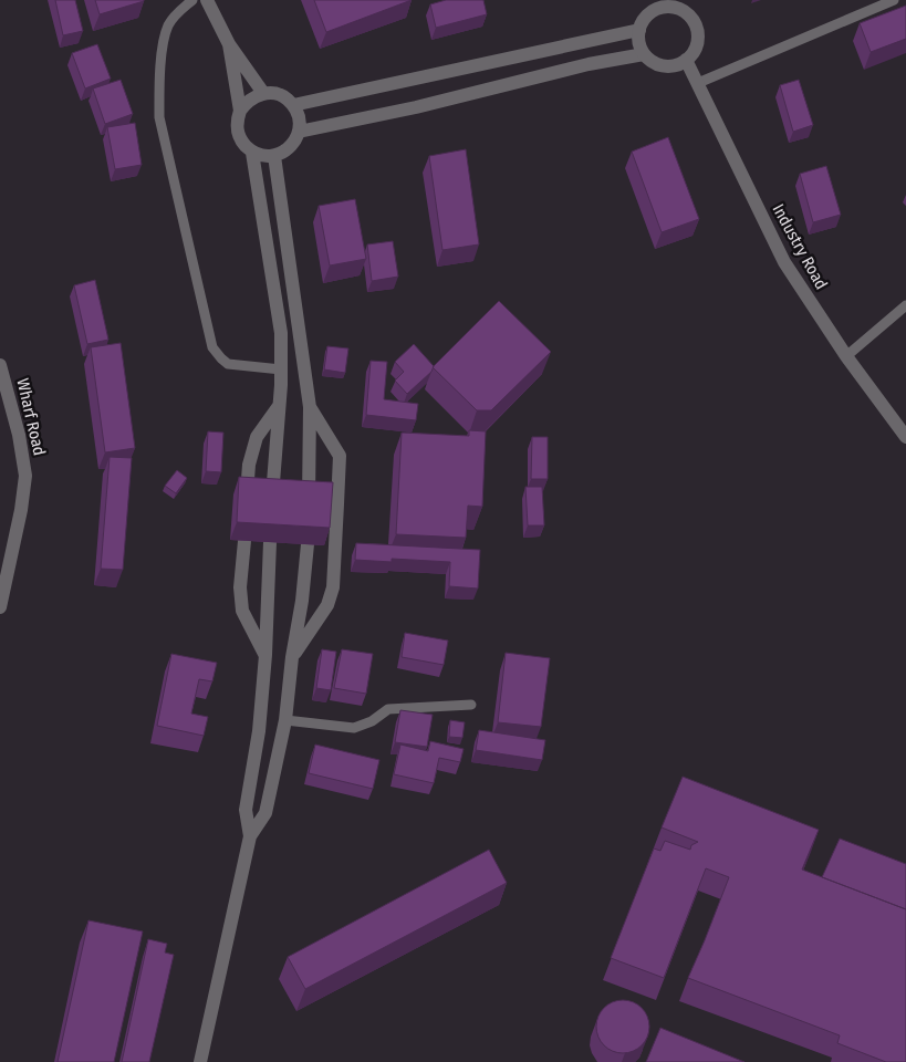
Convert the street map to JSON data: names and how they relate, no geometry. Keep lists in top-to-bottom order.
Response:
{
  "streets": {
    "street": ["Industry Road", "Wharf Road"]
  }
}
